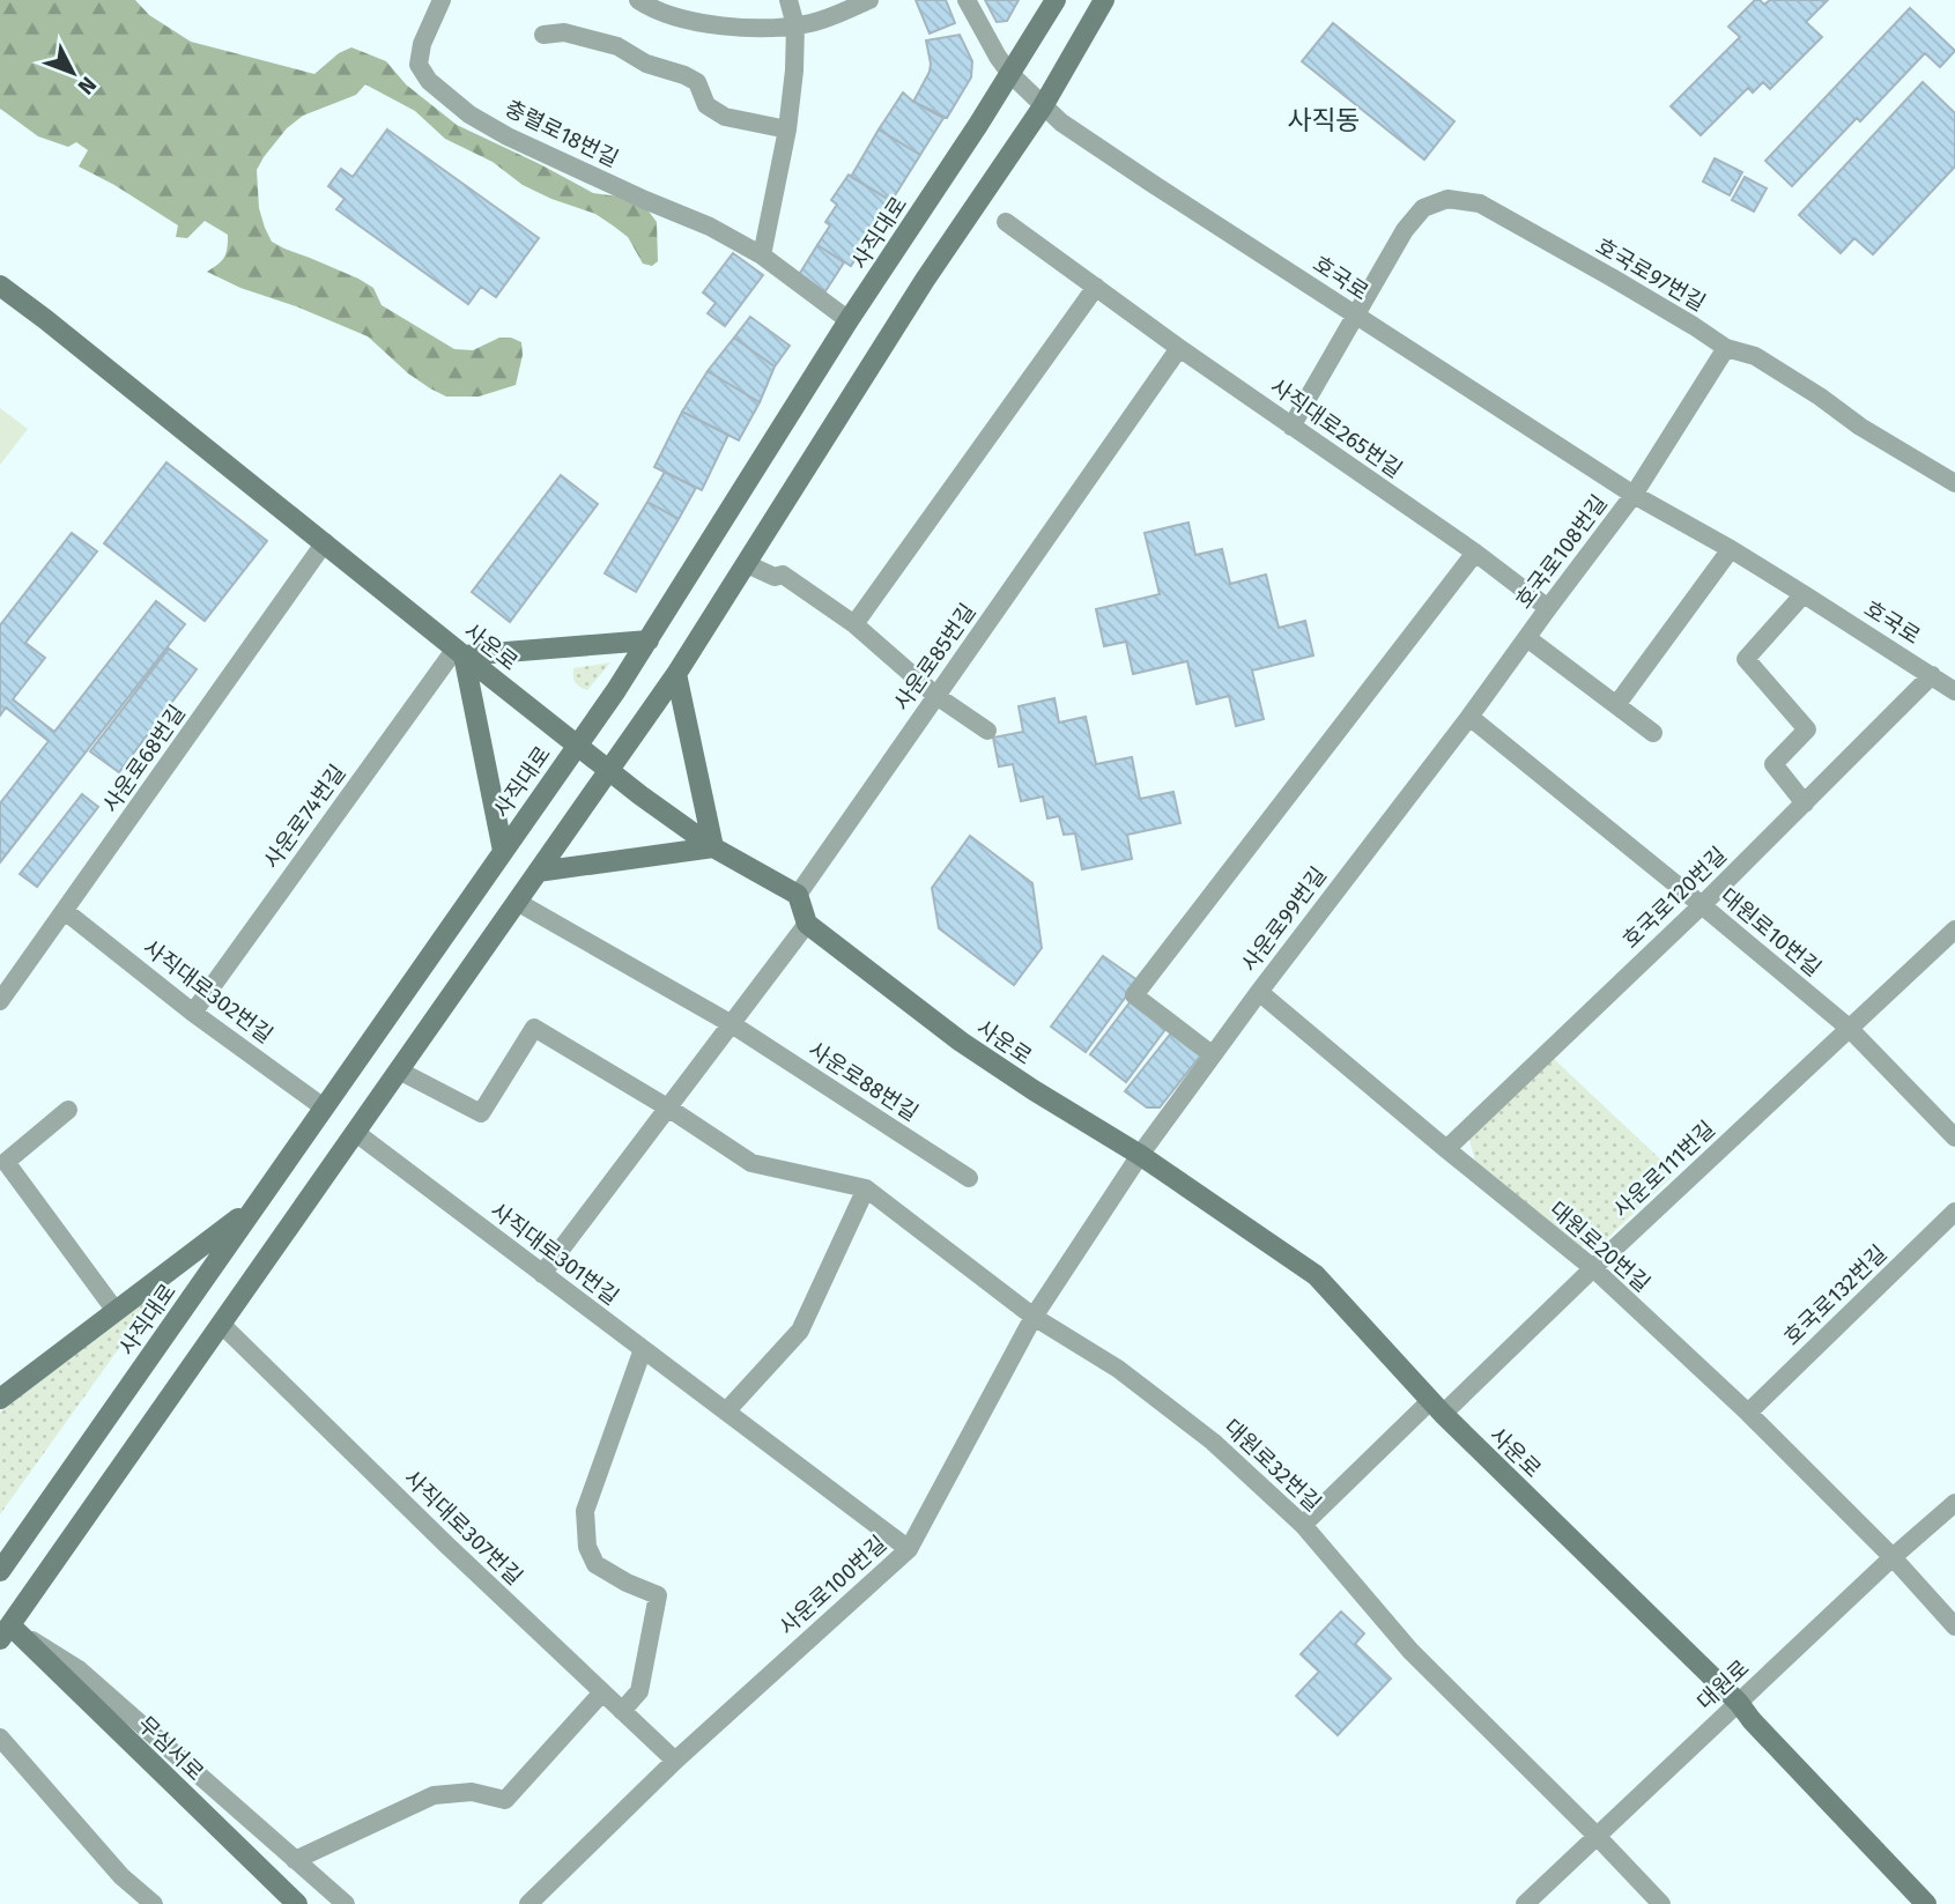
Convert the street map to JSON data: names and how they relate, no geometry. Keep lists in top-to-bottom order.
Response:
{
  "streets": {
    "street": [
      "충렬로18번길",
      "사직대로",
      "호국로97번길",
      "호국로",
      "사직대로265번길",
      "호국로108번길",
      "사운로",
      "사운로85번길",
      "사운로68번길",
      "사운로74번길",
      "호국로120번길",
      "사운로99번길",
      "대원로10번길",
      "사직대로302번길",
      "사운로88번길",
      "사운로111번길",
      "대원로20번길",
      "사직대로301번길",
      "호국로132번길",
      "대원로32번길",
      "사직대로307번길",
      "사운로100번길",
      "대원로",
      "무심서로"
    ]
  },
  "crossings": [
    ["사직대로", "호국로"],
    ["사직대로", "사운로"],
    ["사직대로", "사직대로302번길"],
    ["호국로97번길", "호국로"],
    ["호국로97번길", "사직대로265번길"],
    ["호국로97번길", "호국로108번길"],
    ["호국로", "호국로108번길"],
    ["호국로", "호국로120번길"],
    ["사직대로265번길", "호국로108번길"],
    ["사직대로265번길", "사운로85번길"],
    ["호국로108번길", "사운로99번길"],
    ["호국로108번길", "대원로10번길"],
    ["사운로", "사운로85번길"],
    ["사운로", "사운로68번길"],
    ["사운로", "사운로74번길"],
    ["사운로", "사운로99번길"],
    ["사운로", "사운로111번길"],
    ["사운로", "사운로100번길"],
    ["사운로", "대원로"],
    ["사운로68번길", "사직대로302번길"],
    ["사운로74번길", "사직대로302번길"],
    ["호국로120번길", "대원로10번길"],
    ["호국로120번길", "대원로20번길"],
    ["사운로99번길", "대원로10번길"],
    ["사운로99번길", "대원로20번길"],
    ["사운로99번길", "사운로100번길"],
    ["대원로10번길", "사운로111번길"],
    ["사운로111번길", "대원로20번길"],
    ["사운로111번길", "대원로32번길"],
    ["대원로20번길", "호국로132번길"],
    ["대원로20번길", "대원로"],
    ["사직대로301번길", "사운로100번길"],
    ["대원로32번길", "사운로100번길"],
    ["대원로32번길", "대원로"],
    ["사직대로307번길", "사운로100번길"]
  ],
  "districts": ["사직동"],
  "north": "bottom right"
}
